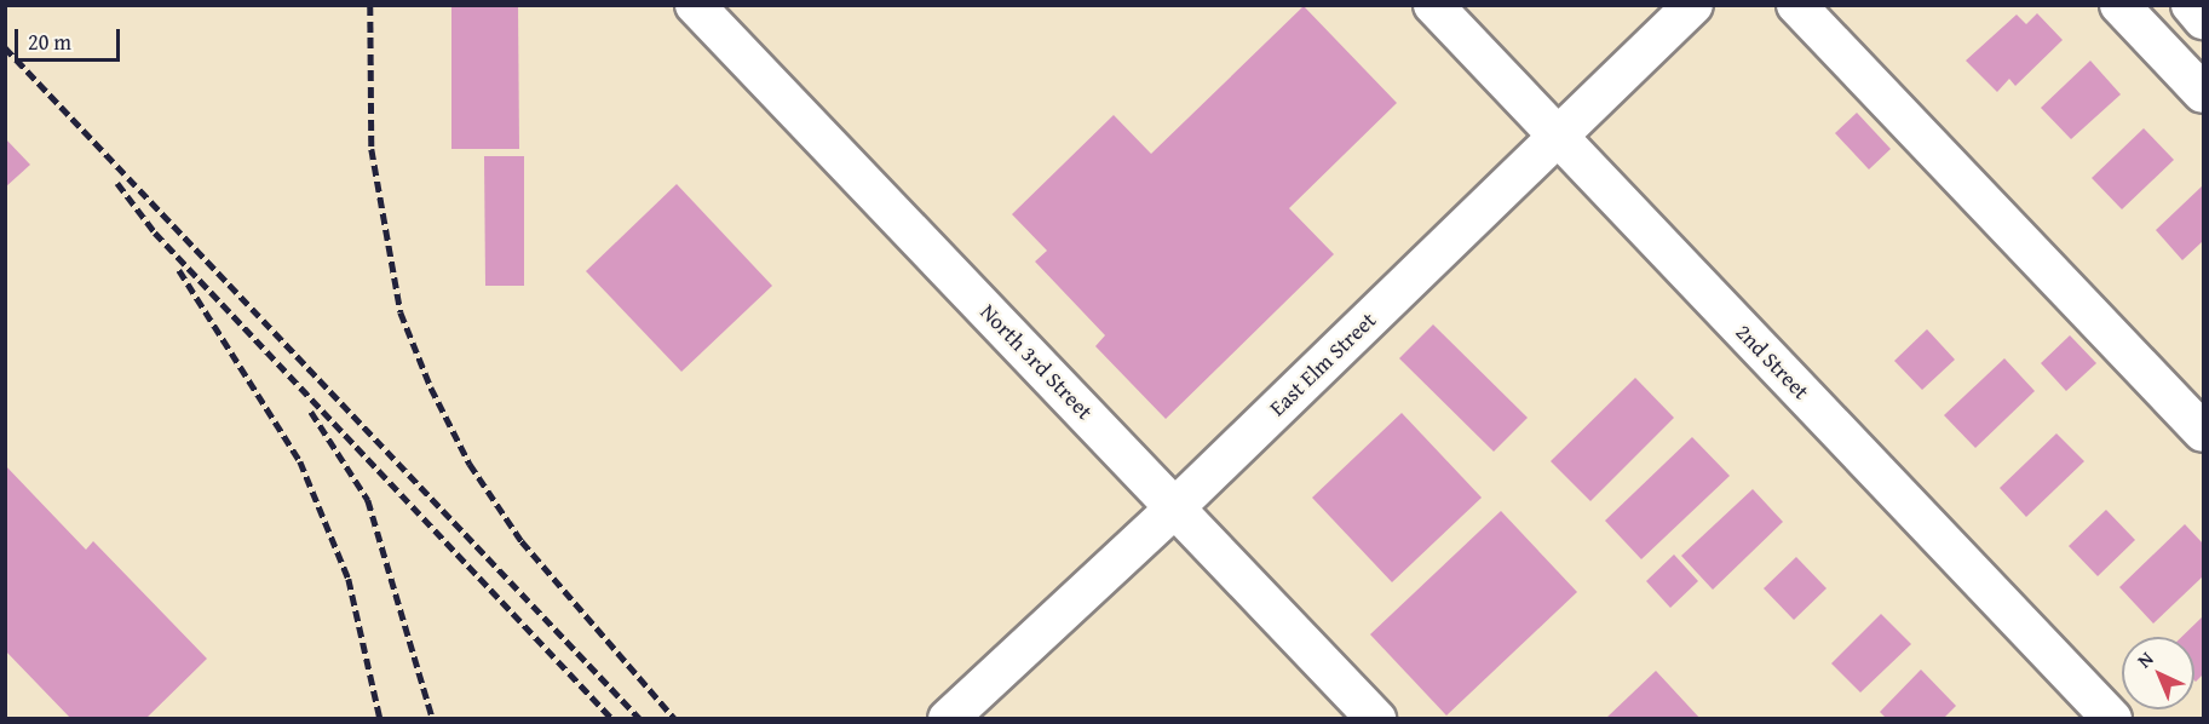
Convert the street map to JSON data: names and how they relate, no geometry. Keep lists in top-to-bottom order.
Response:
{
  "streets": {
    "street": ["North 3rd Street", "2nd Street", "East Elm Street"]
  },
  "crossings": [
    ["North 3rd Street", "East Elm Street"],
    ["2nd Street", "East Elm Street"]
  ],
  "scale_bar": "20 m",
  "north": "top left"
}
